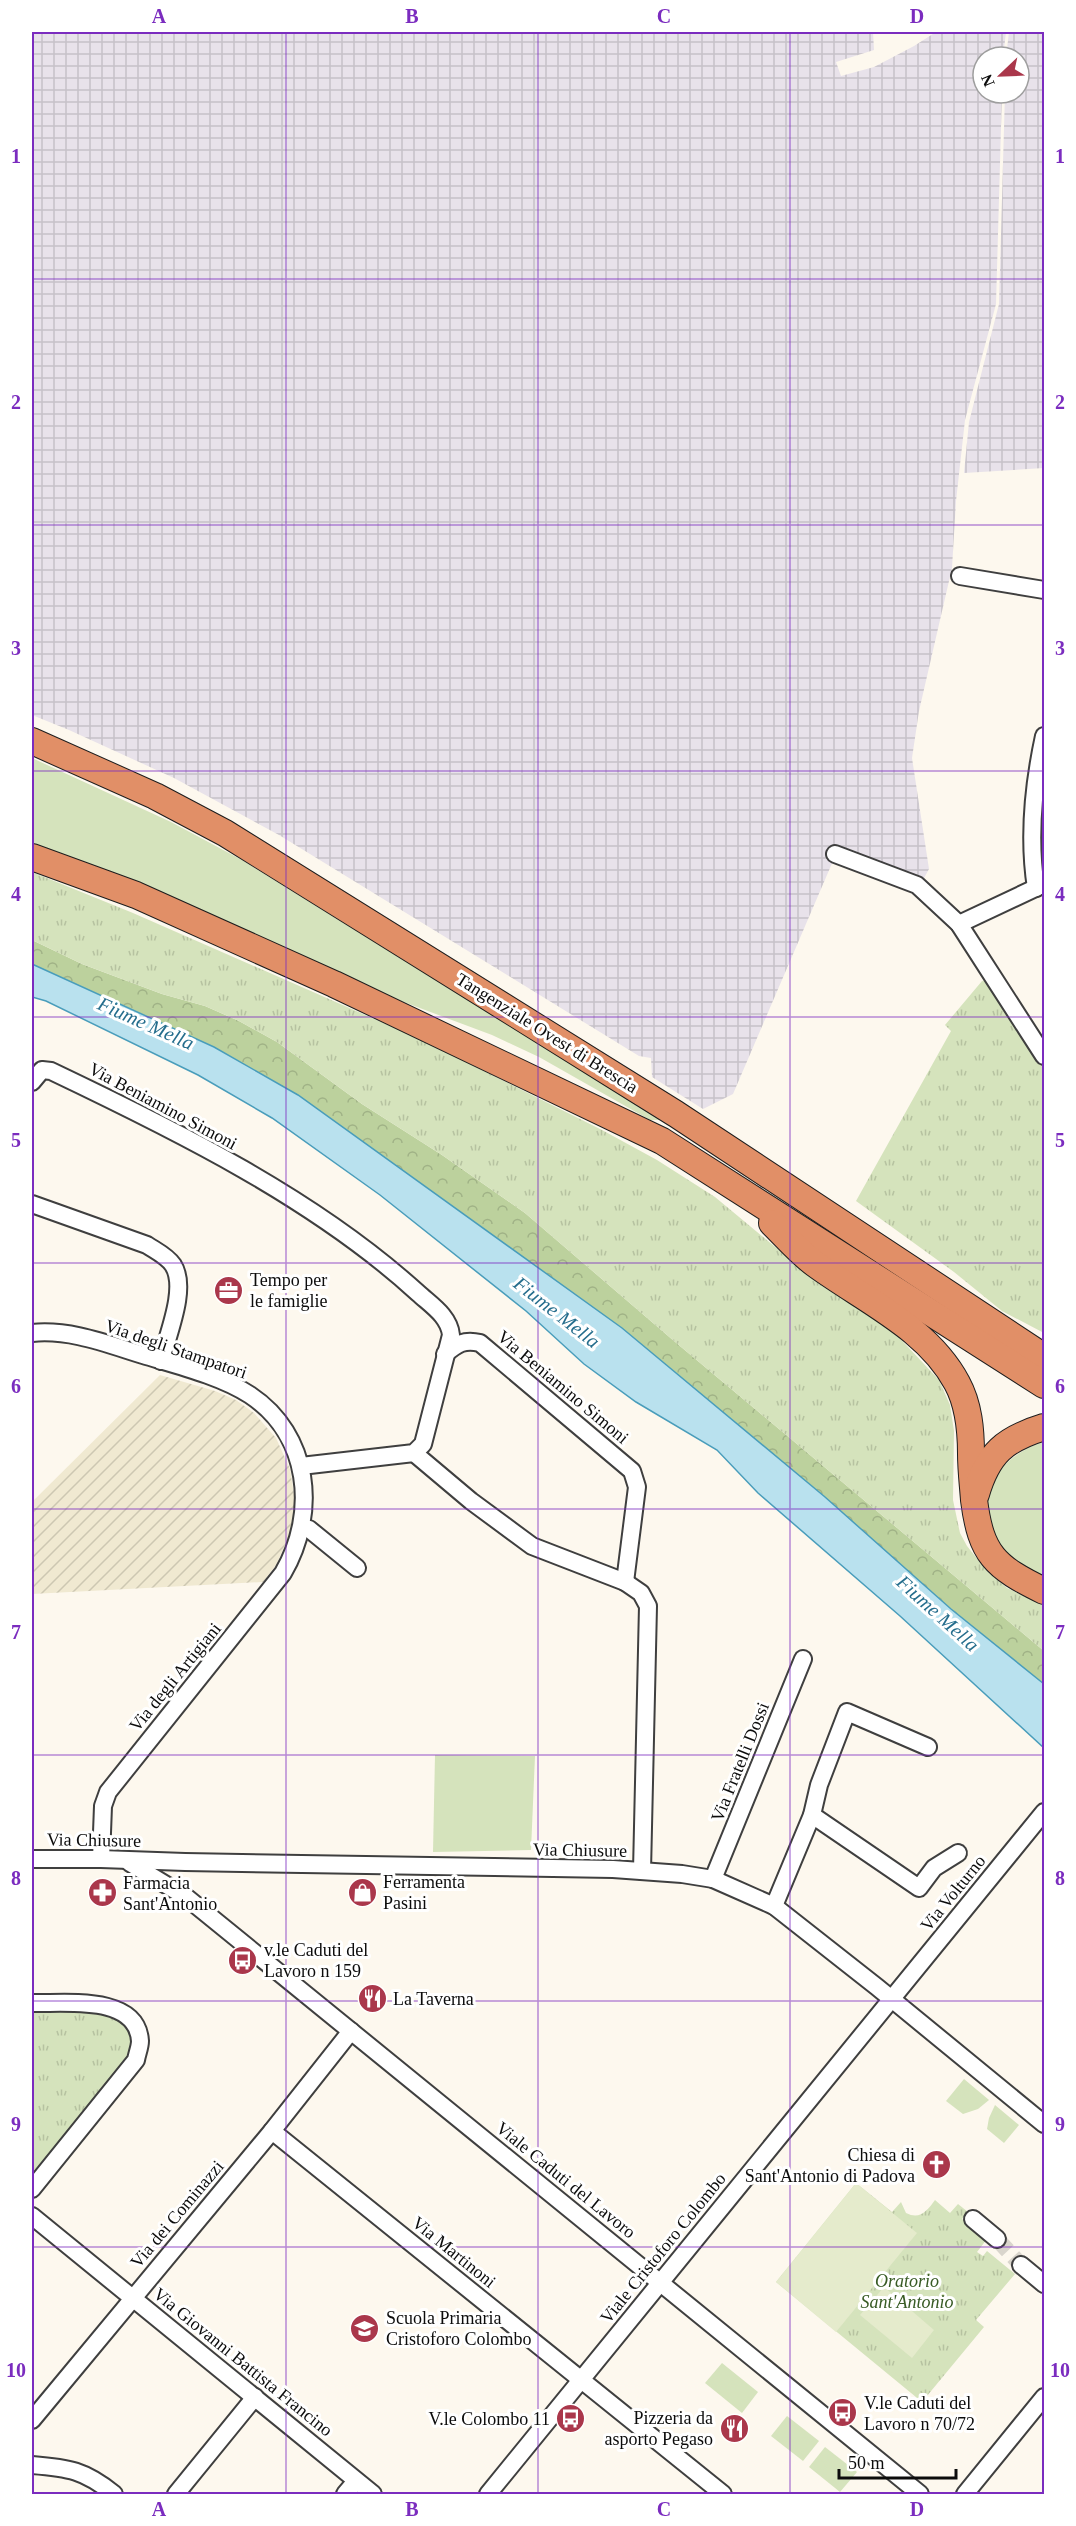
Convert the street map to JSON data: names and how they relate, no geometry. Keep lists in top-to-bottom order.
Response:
{
  "streets": {
    "highway": ["Tangenziale Ovest di Brescia"],
    "street": [
      "Via Beniamino Simoni",
      "Via degli Stampatori",
      "Via degli Artigiani",
      "Via Fratelli Dossi",
      "Via Chiusure",
      "Via Volturno",
      "Viale Caduti del Lavoro",
      "Via dei Cominazzi",
      "Viale Cristoforo Colombo",
      "Via Martinoni",
      "Via Giovanni Battista Francino"
    ]
  },
  "crossings": [
    ["Via degli Stampatori", "Via degli Artigiani"],
    ["Via degli Artigiani", "Via Chiusure"],
    ["Via Fratelli Dossi", "Via Chiusure"],
    ["Via Chiusure", "Via Volturno"],
    ["Via Chiusure", "Viale Caduti del Lavoro"],
    ["Via Chiusure", "Viale Cristoforo Colombo"],
    ["Via Volturno", "Viale Cristoforo Colombo"],
    ["Viale Caduti del Lavoro", "Via dei Cominazzi"],
    ["Viale Caduti del Lavoro", "Viale Cristoforo Colombo"],
    ["Via dei Cominazzi", "Via Martinoni"],
    ["Via dei Cominazzi", "Via Giovanni Battista Francino"],
    ["Viale Cristoforo Colombo", "Via Martinoni"]
  ],
  "water": ["Fiume Mella"],
  "parks": ["Oratorio Sant'Antonio"],
  "places": {
    "office": ["Tempo per le famiglie"],
    "shop": ["Ferramenta Pasini"],
    "pharmacy": ["Farmacia Sant'Antonio"],
    "bus stop": ["v.le Caduti del Lavoro n 159", "V.le Caduti del Lavoro n 70/72", "V.le Colombo 11"],
    "restaurant": ["La Taverna", "Pizzeria da asporto Pegaso"],
    "church": ["Chiesa di Sant'Antonio di Padova"],
    "school or university": ["Scuola Primaria Cristoforo Colombo"]
  },
  "scale_bar": "50 m",
  "north": "bottom left",
  "grid": {
    "columns": [
      "A",
      "B",
      "C",
      "D"
    ],
    "rows": [
      "1",
      "2",
      "3",
      "4",
      "5",
      "6",
      "7",
      "8",
      "9",
      "10"
    ]
  }
}
